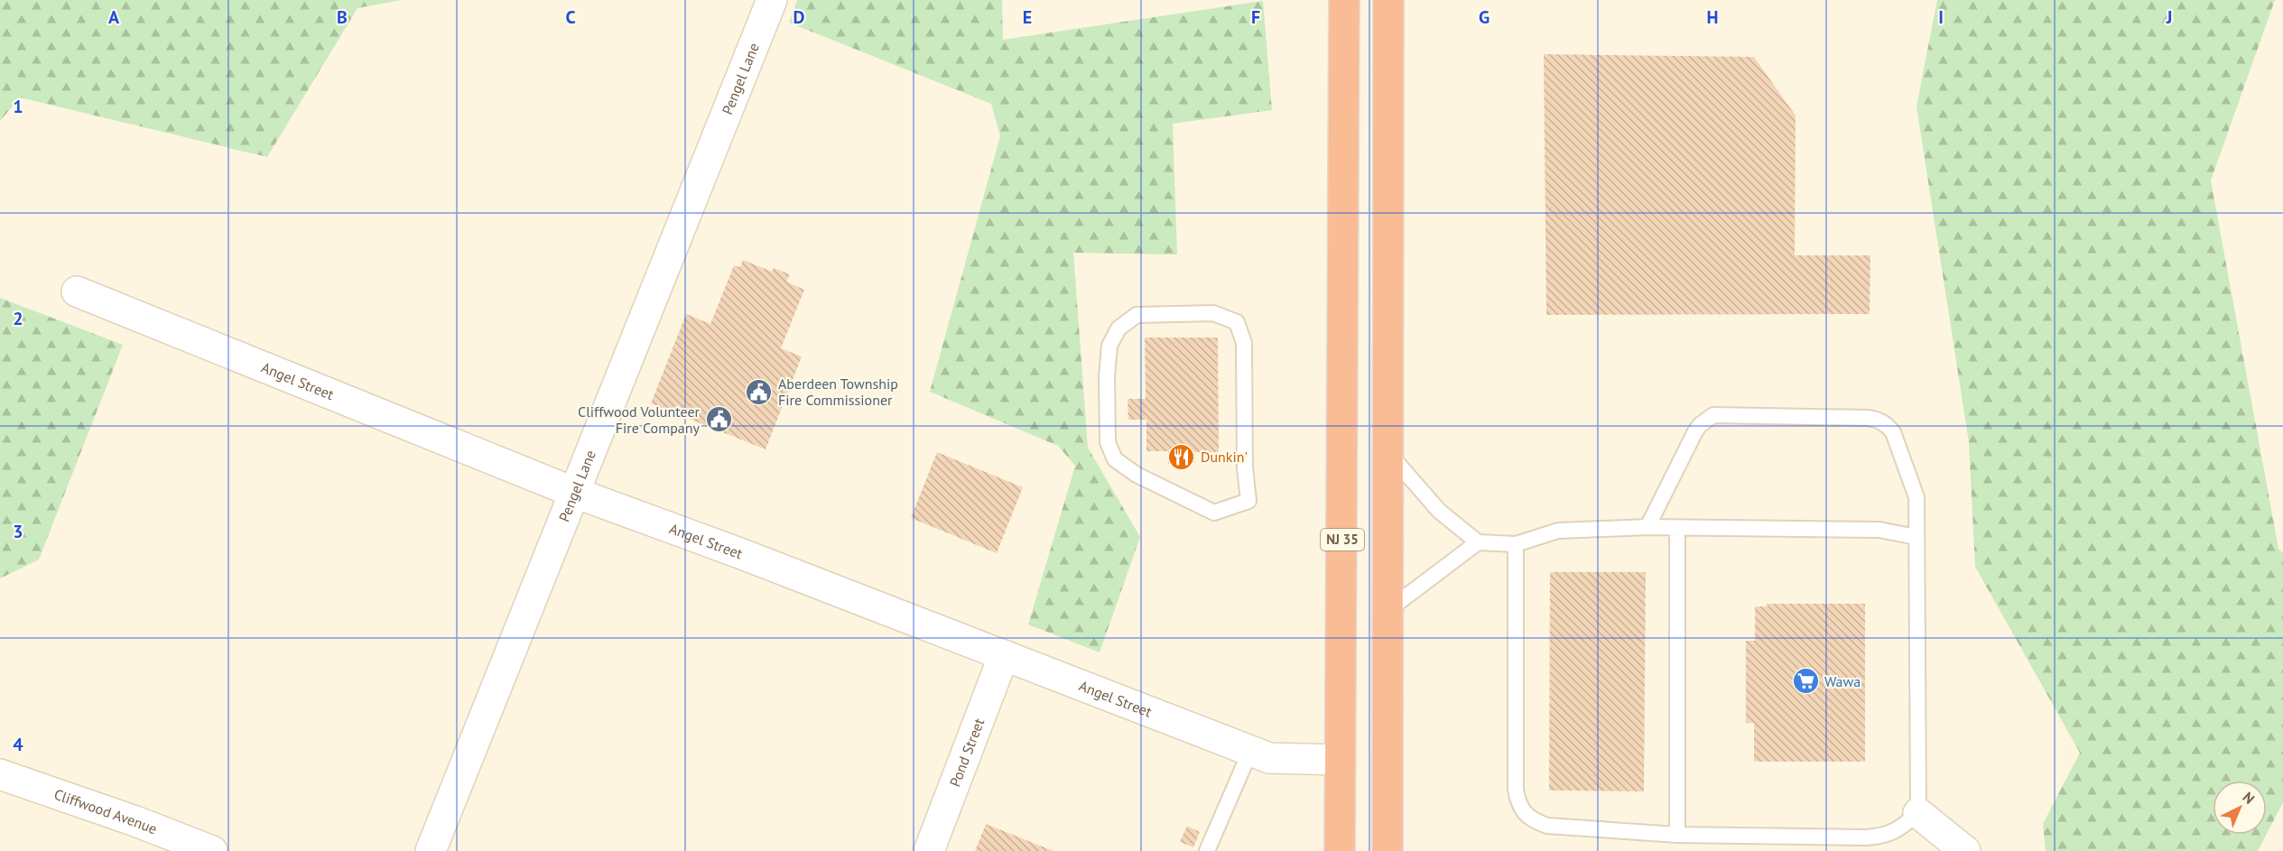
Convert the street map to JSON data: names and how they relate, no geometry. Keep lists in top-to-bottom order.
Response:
{
  "streets": {
    "highway": ["NJ 35"],
    "street": [
      "Pengel Lane",
      "Angel Street",
      "Pond Street",
      "Cliffwood Avenue"
    ]
  },
  "crossings": [
    ["Pengel Lane", "Angel Street"],
    ["Angel Street", "NJ 35"],
    ["Angel Street", "Pond Street"]
  ],
  "places": {
    "public building": ["Aberdeen Township Fire Commissioner", "Cliffwood Volunteer Fire Company"],
    "restaurant": ["Dunkin'"],
    "supermarket": ["Wawa"]
  },
  "north": "top right",
  "grid": {
    "columns": [
      "A",
      "B",
      "C",
      "D",
      "E",
      "F",
      "G",
      "H",
      "I",
      "J"
    ],
    "rows": [
      "1",
      "2",
      "3",
      "4"
    ]
  }
}
